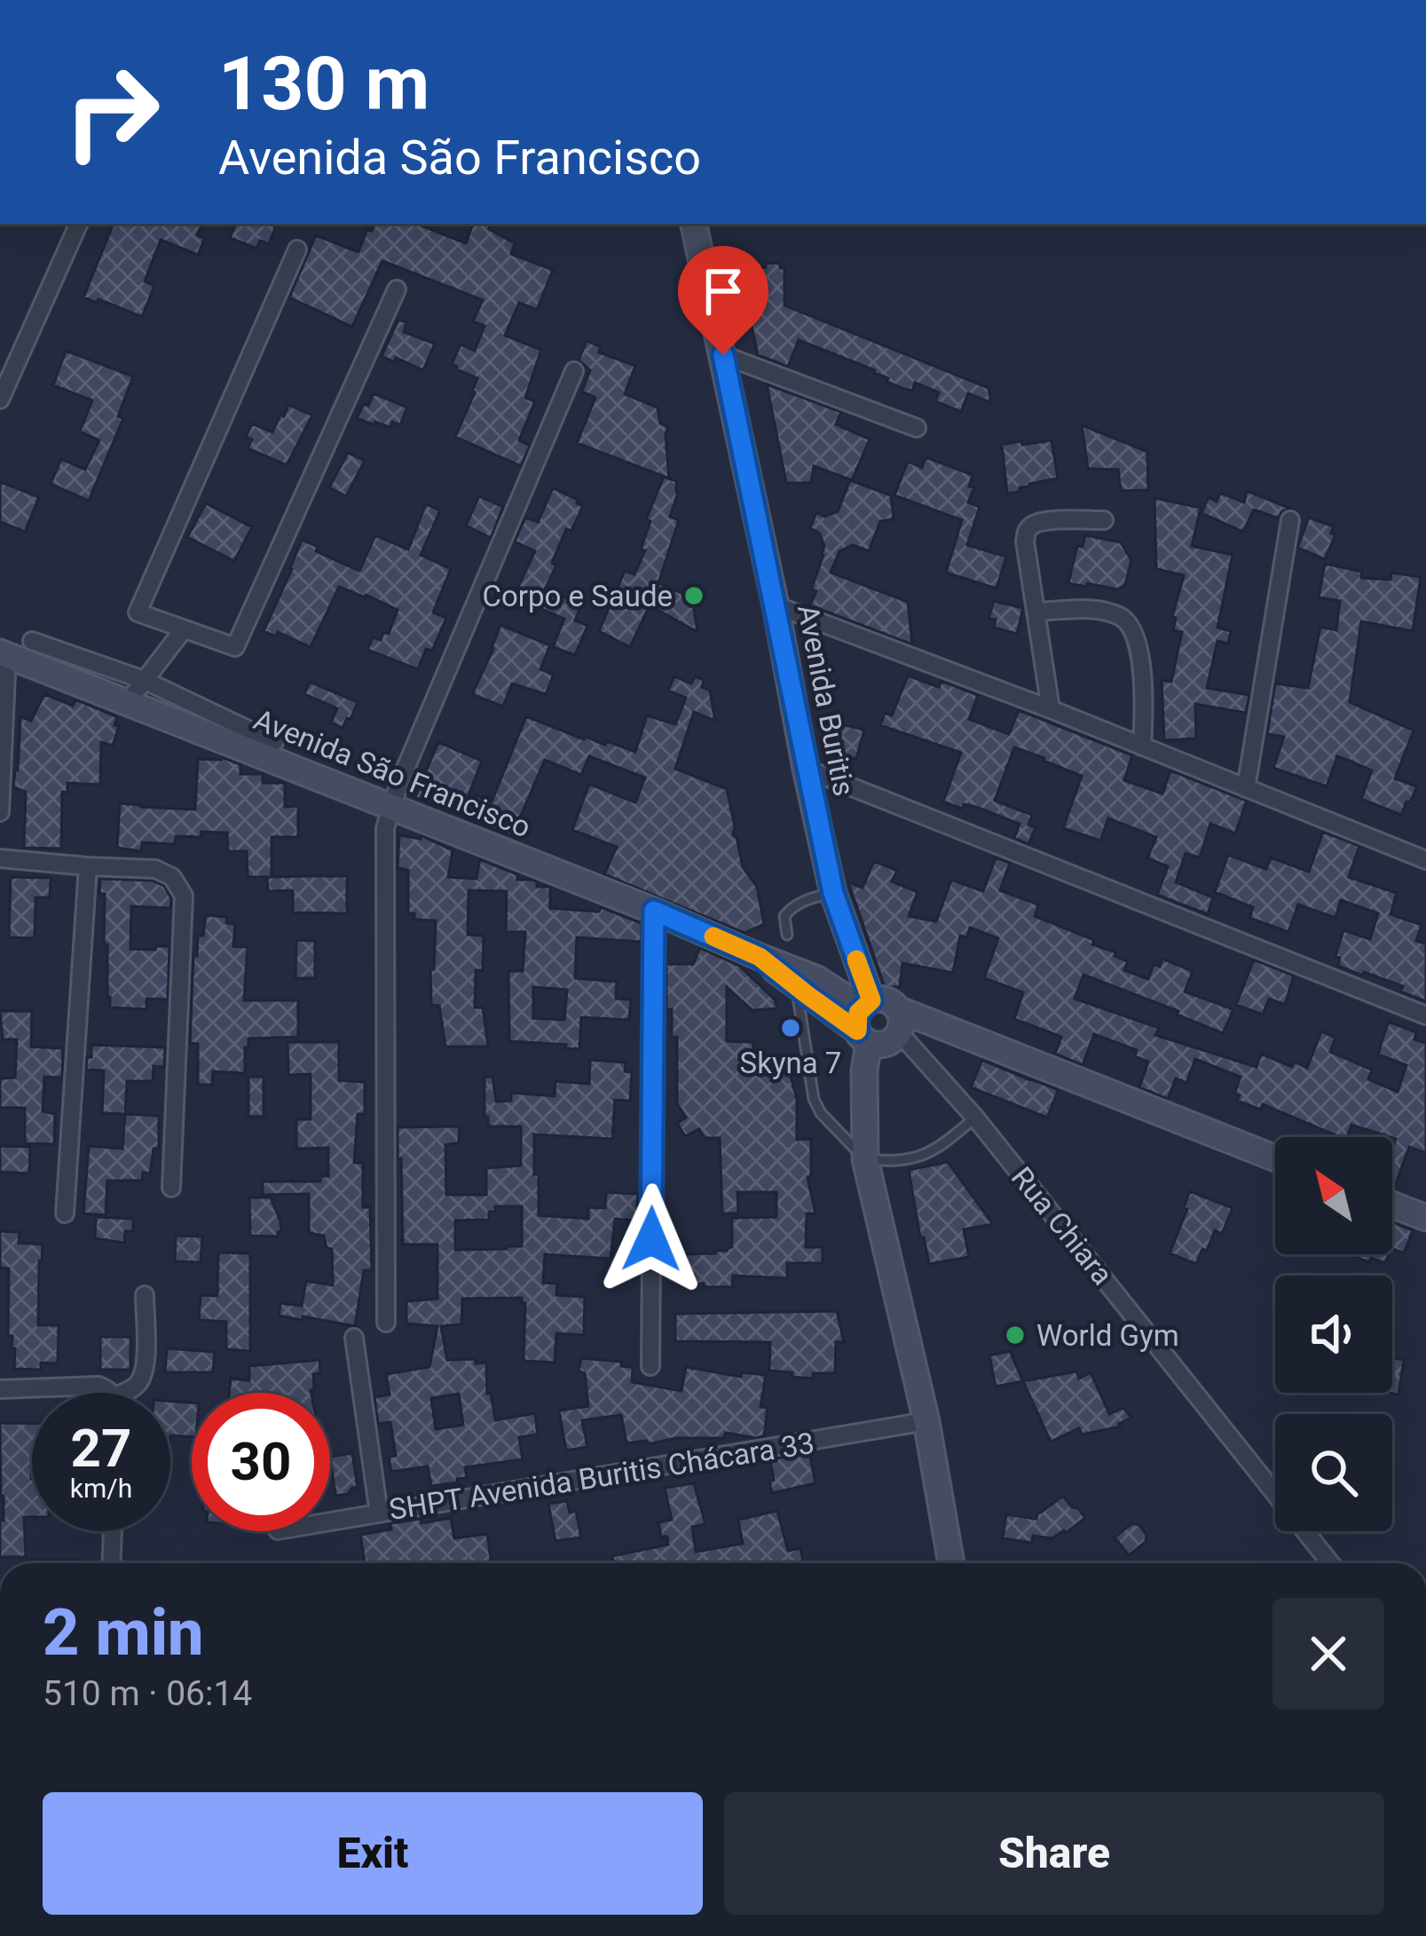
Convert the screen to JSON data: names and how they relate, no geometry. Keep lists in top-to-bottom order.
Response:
{
  "streets": {
    "street": [
      "Avenida Buritis",
      "Avenida São Francisco",
      "Rua Chiara",
      "SHPT Avenida Buritis Chácara 33"
    ]
  },
  "crossings": [
    ["Avenida Buritis", "Avenida São Francisco"],
    ["Avenida Buritis", "SHPT Avenida Buritis Chácara 33"]
  ],
  "places": ["Corpo e Saude", "Skyna 7", "World Gym"],
  "north": "top left",
  "page": {
    "turn": ["130 m", "Avenida São Francisco"],
    "speed": "27 km/h",
    "limit": "30",
    "heading": ["2 min", "510 m · 06:14"],
    "buttons": ["Exit", "Share"]
  }
}
